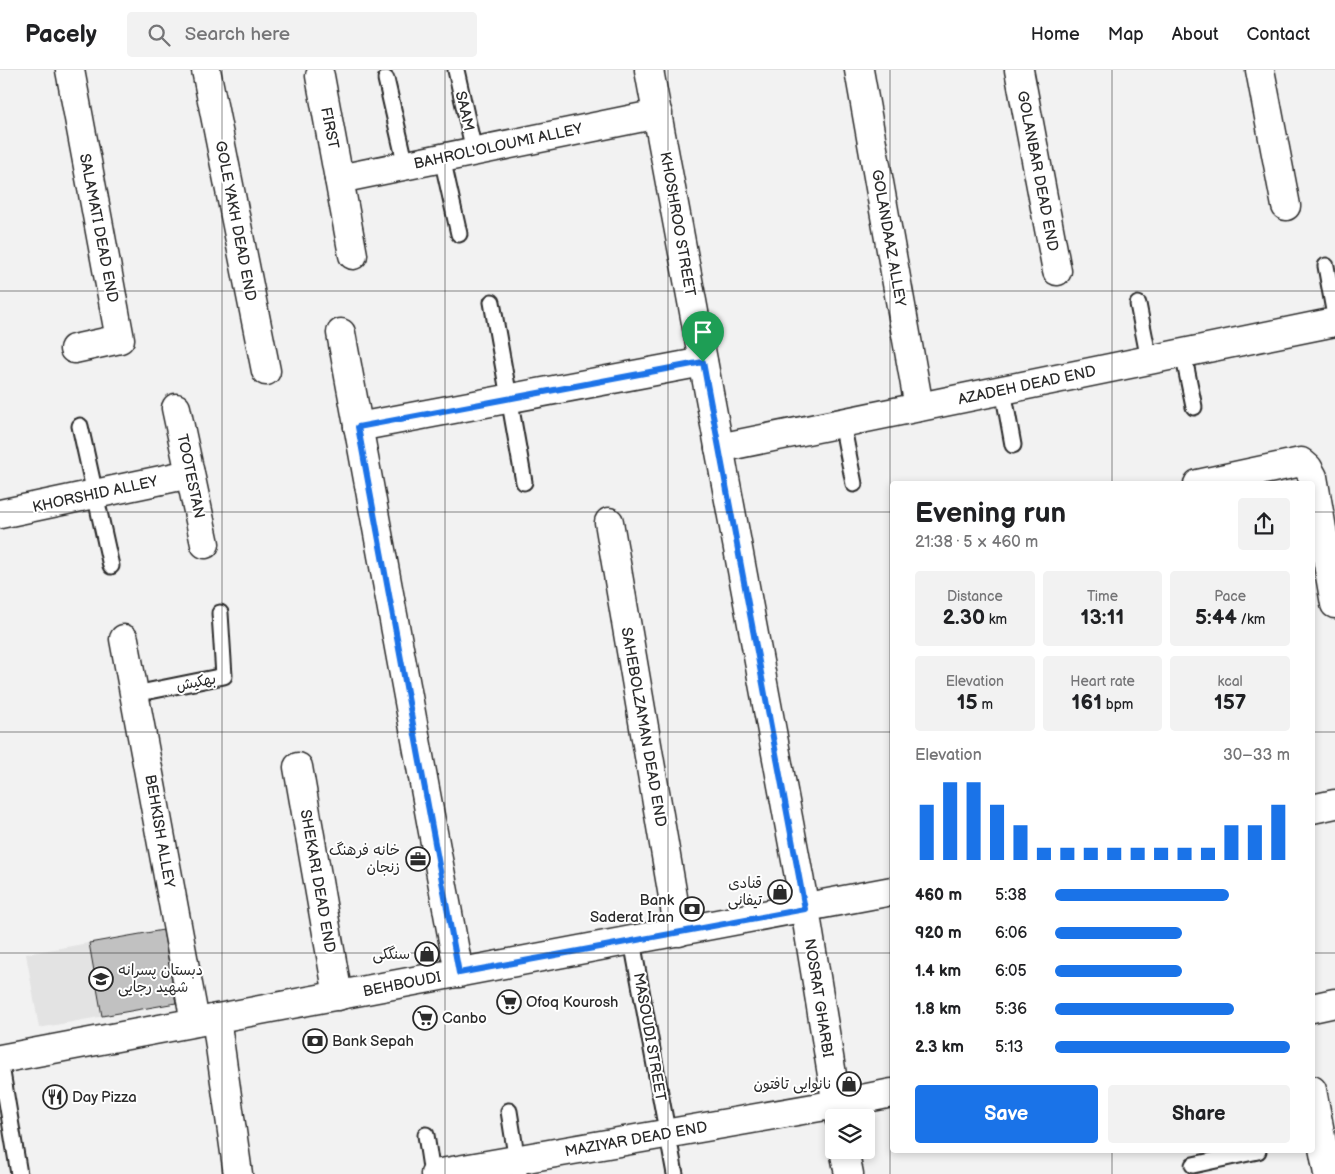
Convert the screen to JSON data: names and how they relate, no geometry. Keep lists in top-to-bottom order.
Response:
{
  "streets": {
    "street": [
      "FIRST",
      "BAHROL'OLOUMI ALLEY",
      "GOLANBAR DEAD END",
      "GOLE YAKH DEAD END",
      "KHOSHROO STREET",
      "SALAMATI DEAD END",
      "GOLANDAAZ ALLEY",
      "AZADEH DEAD END",
      "TOOTESTAN",
      "KHORSHID ALLEY",
      "SAHEBOLZAMAN DEAD END",
      "BEHKISH ALLEY",
      "SHEKARI DEAD END",
      "BEHBOUDI",
      "NOSRAT GHARBI",
      "MAZIYAR DEAD END"
    ],
    "lane": ["SAAM", "بهکیش", "MASOUDI STREET"]
  },
  "crossings": [
    ["SAAM", "BAHROL'OLOUMI ALLEY"],
    ["FIRST", "BAHROL'OLOUMI ALLEY"],
    ["BAHROL'OLOUMI ALLEY", "KHOSHROO STREET"],
    ["KHOSHROO STREET", "AZADEH DEAD END"],
    ["KHOSHROO STREET", "BEHBOUDI"],
    ["KHOSHROO STREET", "NOSRAT GHARBI"],
    ["GOLANDAAZ ALLEY", "AZADEH DEAD END"],
    ["TOOTESTAN", "KHORSHID ALLEY"],
    ["بهکیش", "BEHKISH ALLEY"],
    ["SAHEBOLZAMAN DEAD END", "BEHBOUDI"],
    ["BEHKISH ALLEY", "BEHBOUDI"],
    ["SHEKARI DEAD END", "BEHBOUDI"],
    ["BEHBOUDI", "NOSRAT GHARBI"],
    ["BEHBOUDI", "MASOUDI STREET"],
    ["MASOUDI STREET", "MAZIYAR DEAD END"]
  ],
  "places": {
    "office": ["خانه فرهنگ زنجان"],
    "shop": ["قنادی تیفانی", "سنگکی", "نانوایی تافتون"],
    "bank": ["Bank Saderat Iran", "Bank Sepah"],
    "school or university": ["دبستان پسرانه شهید رجایی"],
    "supermarket": ["Ofoq Kourosh", "Canbo"],
    "restaurant": ["Day Pizza"]
  },
  "page": {
    "header": "Pacely",
    "search": "Search here",
    "nav": [
      "Home",
      "Map",
      "About",
      "Contact"
    ],
    "heading": ["Evening run", "21:38 · 5 × 460 m"],
    "stats": [
      ["Distance", "2.30 km"],
      ["Time", "13:11"],
      ["Pace", "5:44 /km"],
      ["Elevation", "15 m"],
      ["Heart rate", "161 bpm"],
      ["kcal", "157"]
    ],
    "chart": ["Elevation", "30–33 m"],
    "list": [
      {
        "name": "460 m",
        "note": "5:38"
      },
      {
        "name": "920 m",
        "note": "6:06"
      },
      {
        "name": "1.4 km",
        "note": "6:05"
      },
      {
        "name": "1.8 km",
        "note": "5:36"
      },
      {
        "name": "2.3 km",
        "note": "5:13"
      }
    ],
    "buttons": ["Save", "Share"]
  }
}
